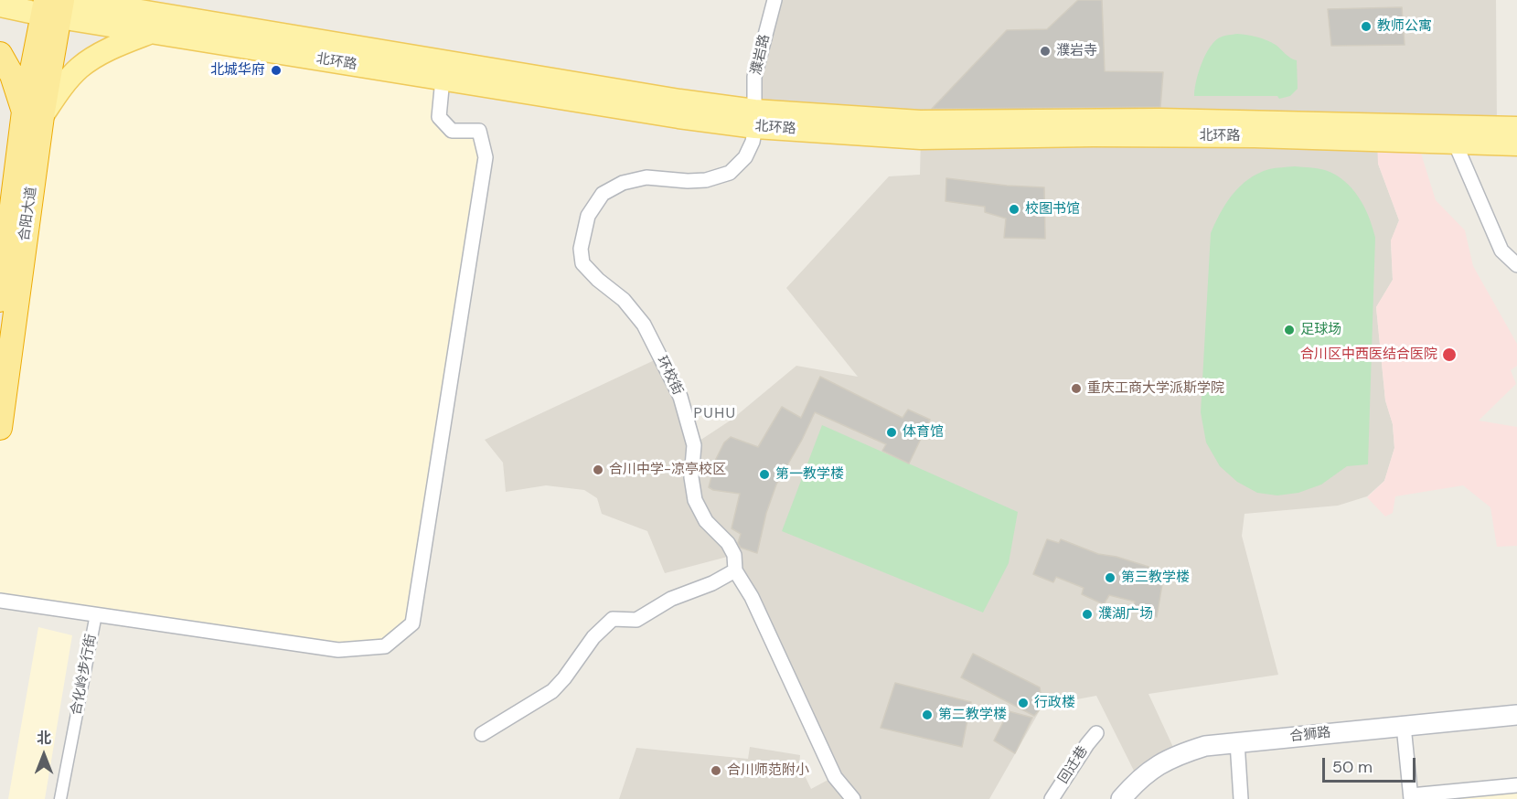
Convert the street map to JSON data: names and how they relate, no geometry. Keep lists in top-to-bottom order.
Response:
{
  "streets": {
    "highway": ["合阳大道"],
    "main road": ["北环路", "合狮路"],
    "street": [
      "濮岩路",
      "环校街",
      "合化岭步行街",
      "回迁巷"
    ]
  },
  "crossings": [
    ["濮岩路", "北环路"],
    ["濮岩路", "环校街"],
    ["北环路", "合阳大道"],
    ["北环路", "环校街"]
  ],
  "districts": ["PUHU"],
  "places": [
    "教师公寓",
    "濮岩寺",
    "北城华府",
    "校图书馆",
    "足球场",
    "合川区中西医结合医院",
    "重庆工商大学派斯学院",
    "体育馆",
    "合川中学-凉亭校区",
    "第一教学楼",
    "第三教学楼",
    "濮湖广场",
    "行政楼",
    "第二教学楼",
    "合川师范附小"
  ],
  "scale_bar": "50 m",
  "north": "top"
}
